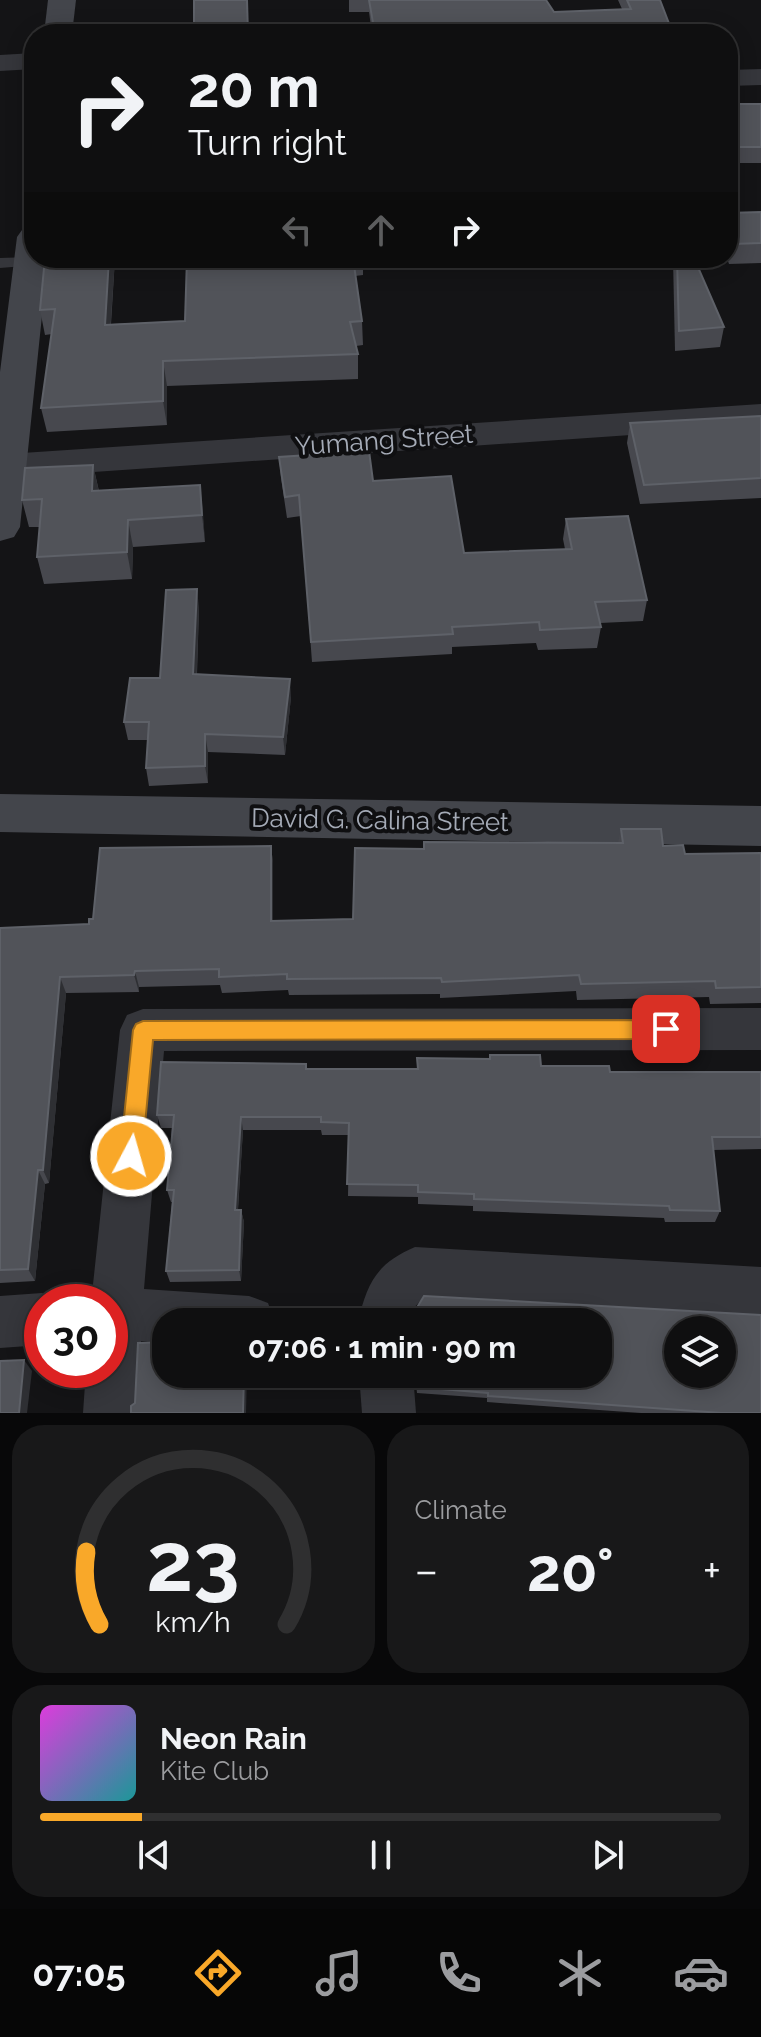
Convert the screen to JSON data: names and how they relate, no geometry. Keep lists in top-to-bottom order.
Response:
{
  "streets": {
    "street": ["Yumang Street", "David G. Calina Street"]
  },
  "page": {
    "turn": ["20 m", "Turn right"],
    "limit": "30",
    "trip": "07:06 · 1 min · 90 m",
    "tile": "Climate",
    "heat": ["−", "20°", "+"],
    "song": ["Neon Rain", "Kite Club"],
    "tabs": "07:05",
    "gauge": ["23", "km/h"]
  }
}
